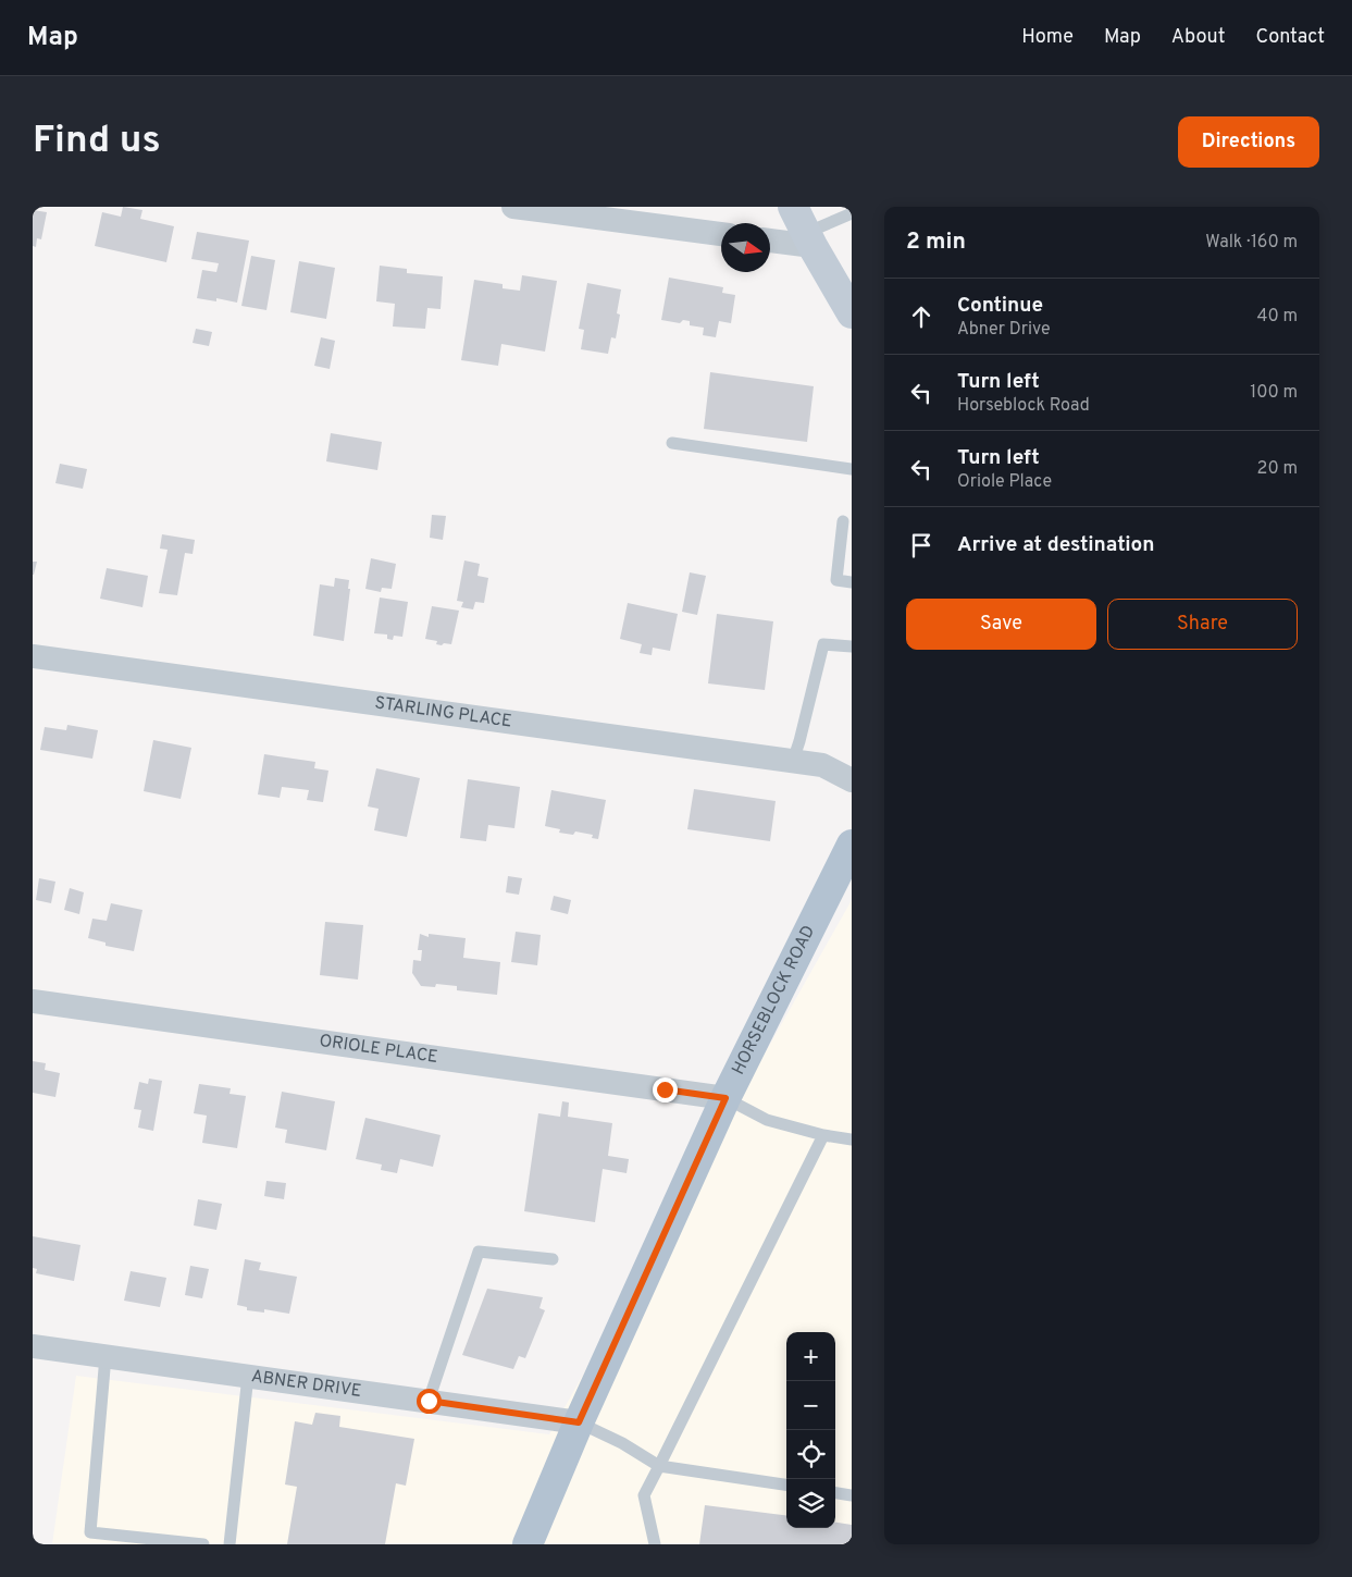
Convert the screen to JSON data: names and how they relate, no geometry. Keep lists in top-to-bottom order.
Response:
{
  "streets": {
    "main road": ["HORSEBLOCK ROAD"],
    "street": ["STARLING PLACE", "ORIOLE PLACE", "ABNER DRIVE"]
  },
  "crossings": [
    ["HORSEBLOCK ROAD", "ORIOLE PLACE"],
    ["HORSEBLOCK ROAD", "ABNER DRIVE"]
  ],
  "north": "right",
  "page": {
    "header": "Map",
    "nav": [
      "Home",
      "Map",
      "About",
      "Contact"
    ],
    "buttons": [
      "Directions",
      ["Save", "Share"]
    ],
    "title": "Find us",
    "heading": ["2 min", "Walk · 160 m"],
    "list": [
      ["Continue", "Abner Drive", "40 m"],
      ["Turn left", "Horseblock Road", "100 m"],
      ["Turn left", "Oriole Place", "20 m"],
      "Arrive at destination"
    ],
    "map_buttons": ["+", "−"]
  }
}
